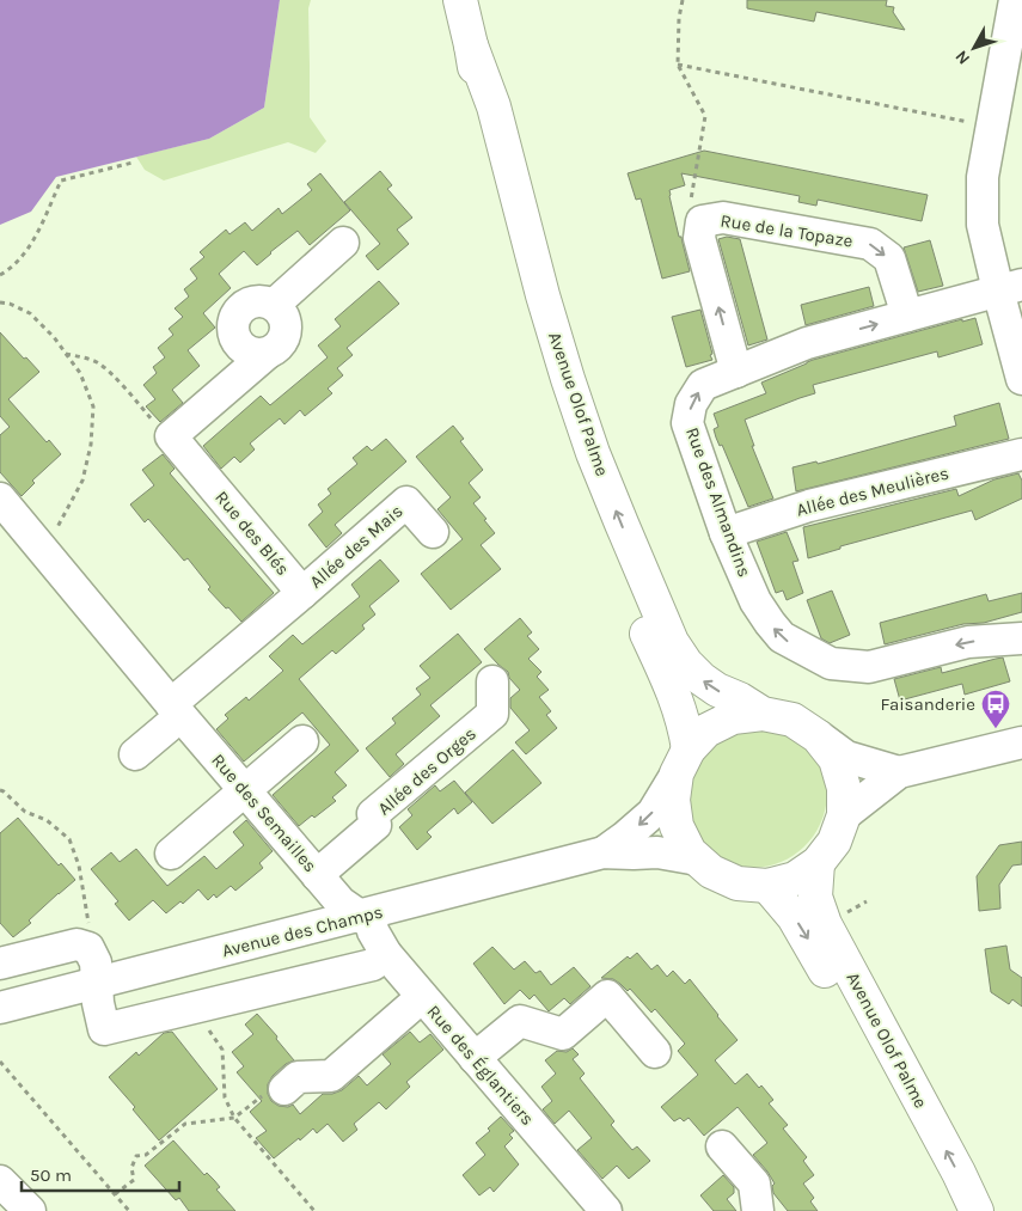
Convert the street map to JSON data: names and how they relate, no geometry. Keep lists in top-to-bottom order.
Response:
{
  "streets": {
    "main road": ["Avenue Olof Palme"],
    "street": [
      "Rue de la Topaze",
      "Allée des Meulières",
      "Rue des Almandins",
      "Rue des Blés",
      "Allée des Mais",
      "Allée des Orges",
      "Rue des Semailles",
      "Avenue des Champs",
      "Rue des Églantiers"
    ]
  },
  "crossings": [
    ["Rue de la Topaze", "Rue des Almandins"],
    ["Avenue Olof Palme", "Avenue des Champs"],
    ["Allée des Meulières", "Rue des Almandins"],
    ["Rue des Blés", "Allée des Mais"],
    ["Rue des Blés", "Rue des Semailles"],
    ["Allée des Orges", "Rue des Semailles"],
    ["Rue des Semailles", "Avenue des Champs"],
    ["Rue des Semailles", "Rue des Églantiers"],
    ["Avenue des Champs", "Rue des Églantiers"]
  ],
  "places": {
    "bus stop": ["Faisanderie"]
  },
  "scale_bar": "50 m",
  "north": "bottom left"
}
